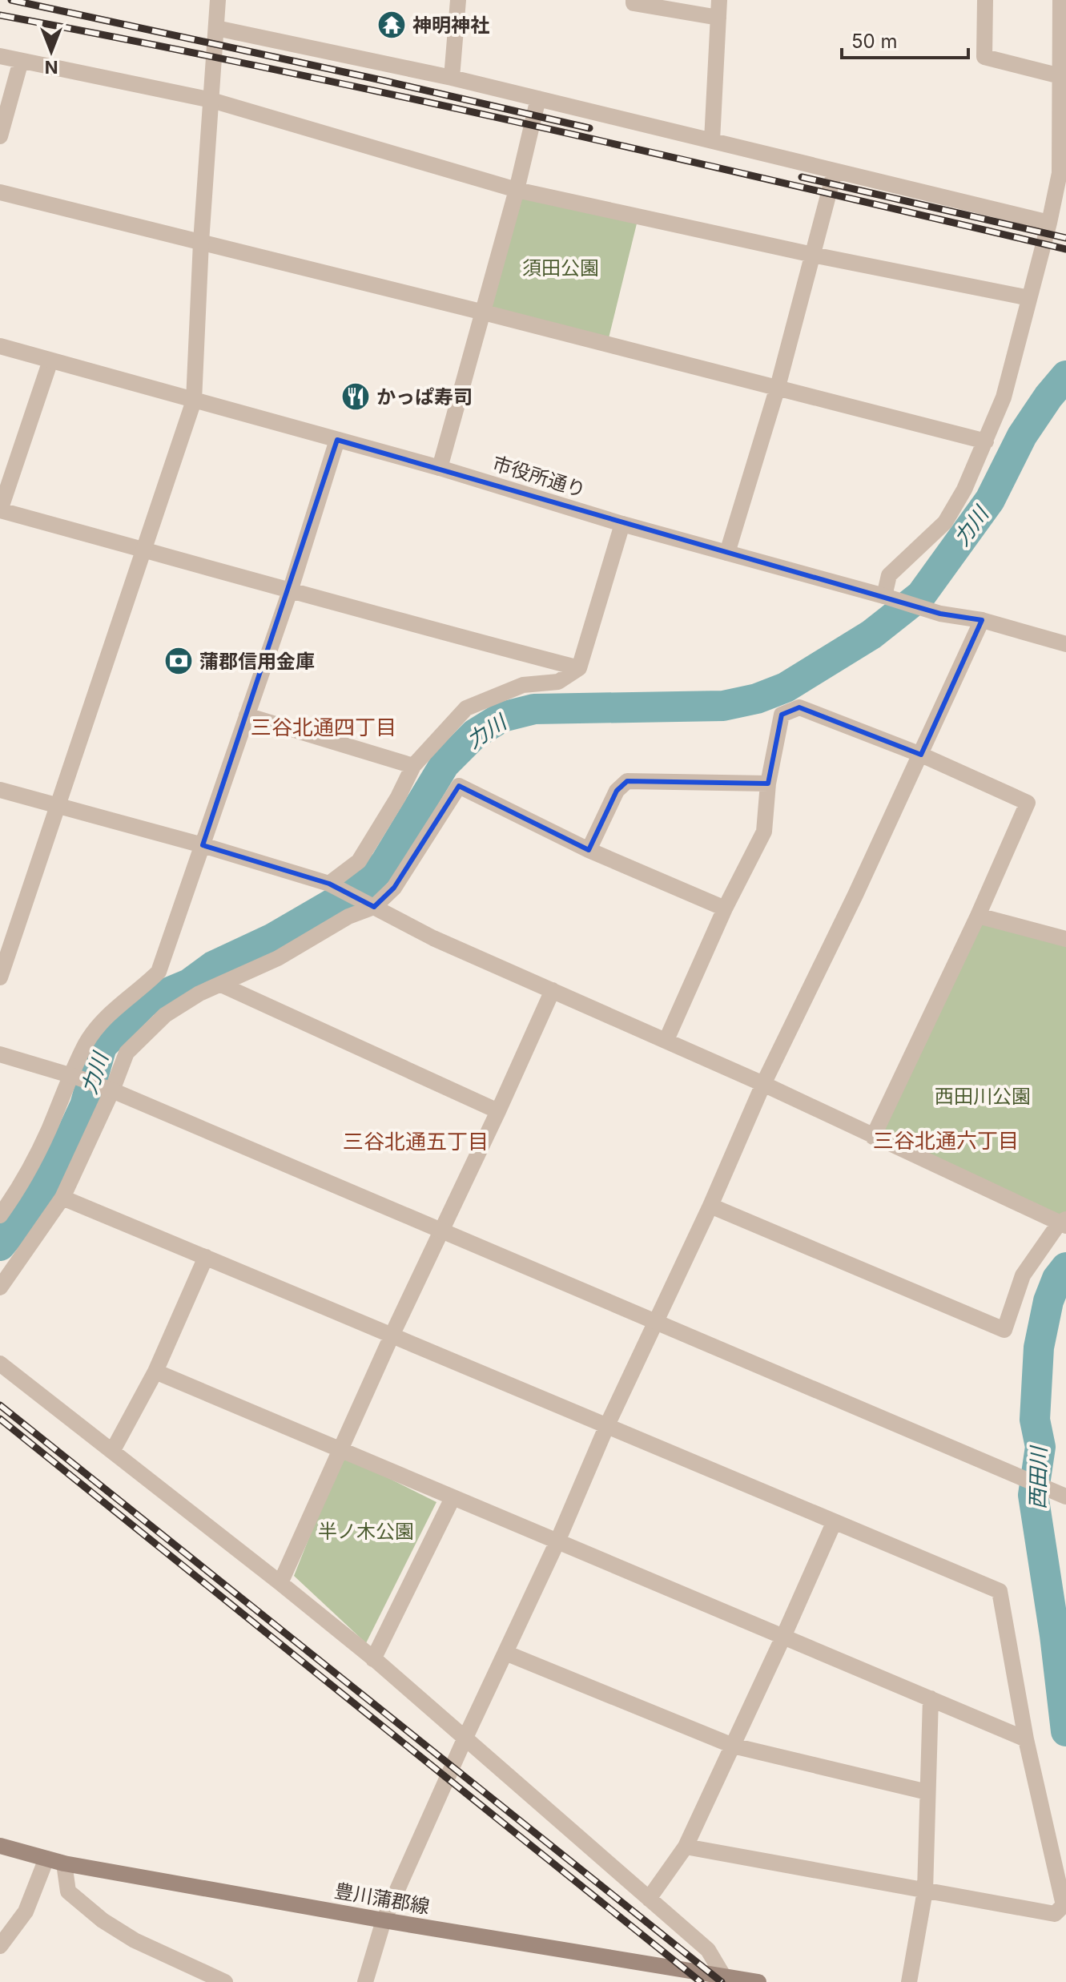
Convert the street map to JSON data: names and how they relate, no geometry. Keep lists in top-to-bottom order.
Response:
{
  "streets": {
    "main road": ["豊川蒲郡線"],
    "street": ["市役所通り"]
  },
  "districts": ["三谷北通四丁目", "三谷北通六丁目", "三谷北通五丁目"],
  "water": ["力川", "西田川"],
  "parks": ["須田公園", "西田川公園", "半ノ木公園"],
  "places": {
    "temple": ["神明神社"],
    "restaurant": ["かっぱ寿司"],
    "bank": ["蒲郡信用金庫"]
  },
  "scale_bar": "50 m",
  "north": "bottom"
}
